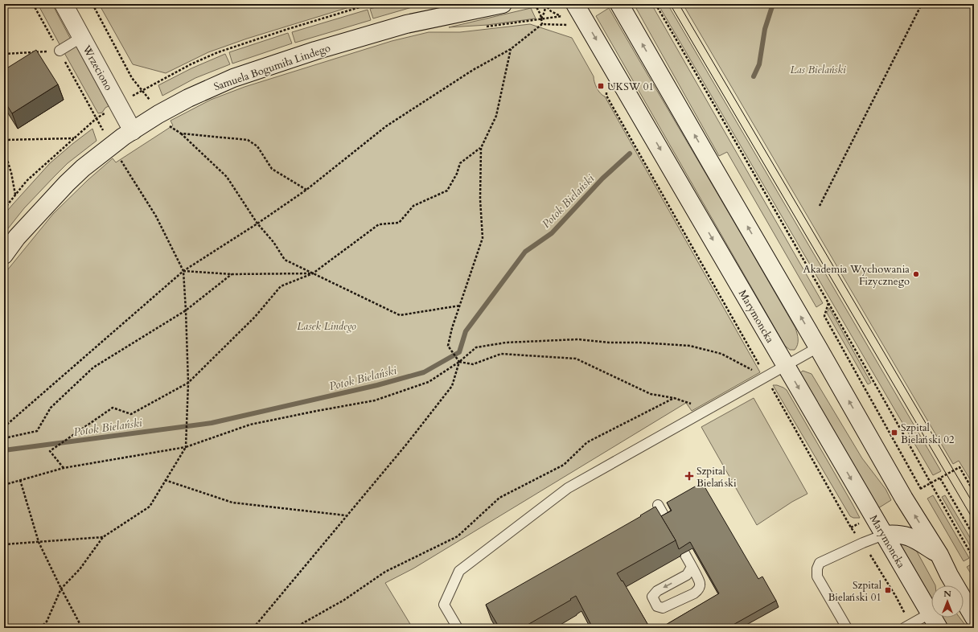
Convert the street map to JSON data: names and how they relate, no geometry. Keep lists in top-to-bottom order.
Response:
{
  "streets": {
    "main road": ["Samuela Bogumiła Lindego", "Wrzeciono", "Marymoncka"]
  },
  "crossings": [
    ["Samuela Bogumiła Lindego", "Wrzeciono"]
  ],
  "water": ["Potok Bielański"],
  "parks": ["Las Bielański", "Lasek Lindego"],
  "places": {
    "transit": ["UKSW 01", "Szpital Bielański 02", "Szpital Bielański 01"],
    "other": ["Akademia Wychowania Fizycznego"],
    "health": ["Szpital Bielański"]
  },
  "north": "top"
}
